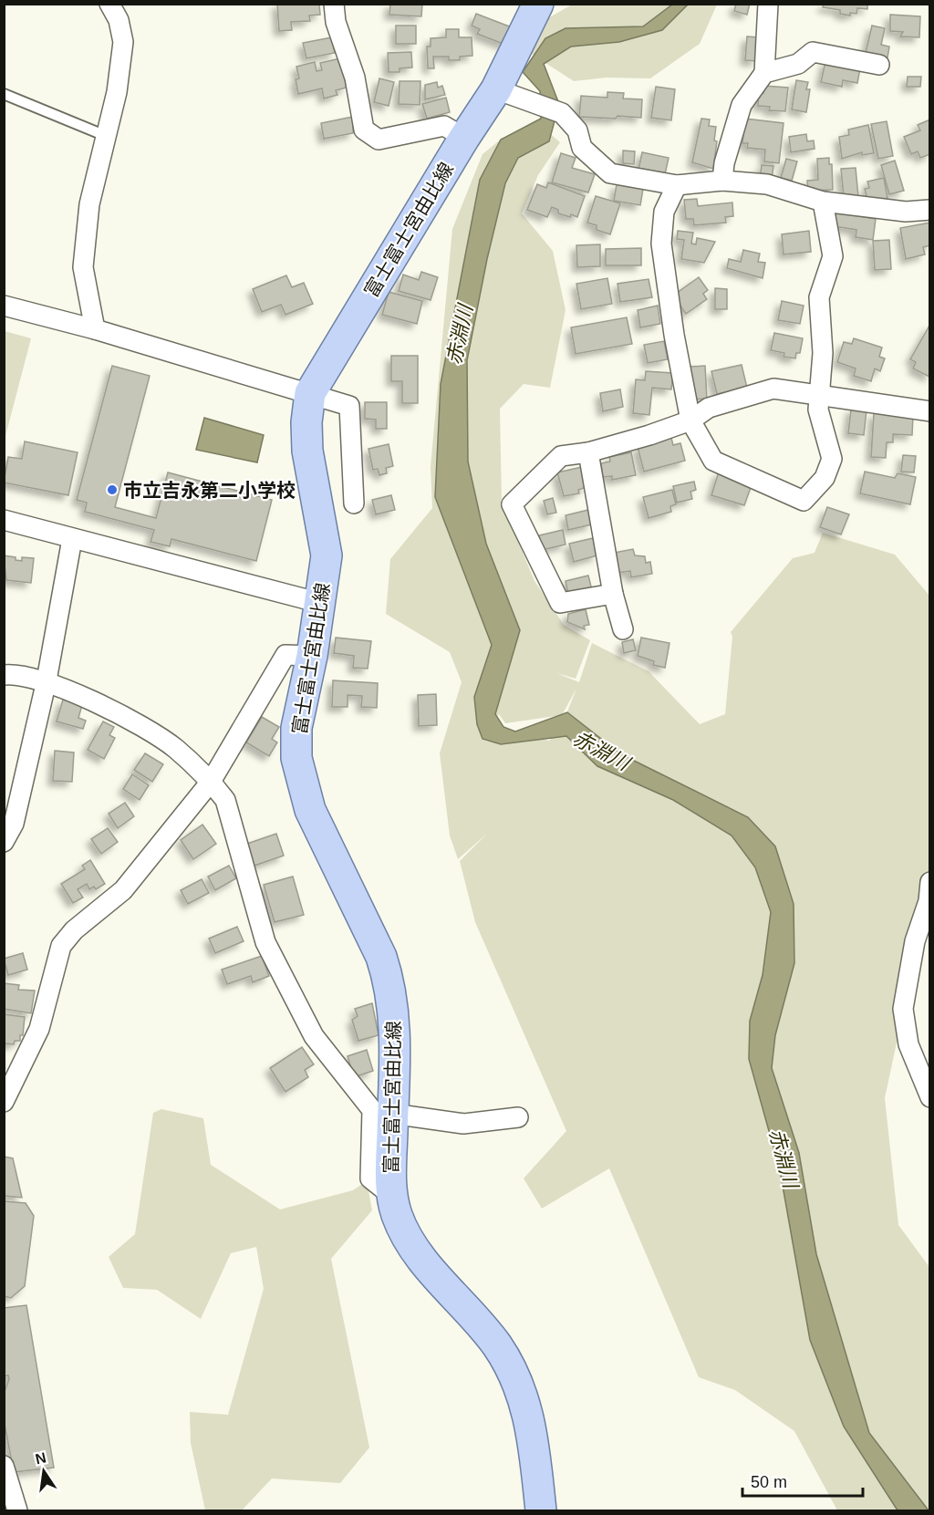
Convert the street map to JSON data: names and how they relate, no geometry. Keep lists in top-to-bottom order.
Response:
{
  "streets": {
    "main road": ["富士富士宮由比線"]
  },
  "water": ["赤淵川"],
  "places": ["市立吉永第二小学校"],
  "scale_bar": "50 m",
  "north": "top"
}
